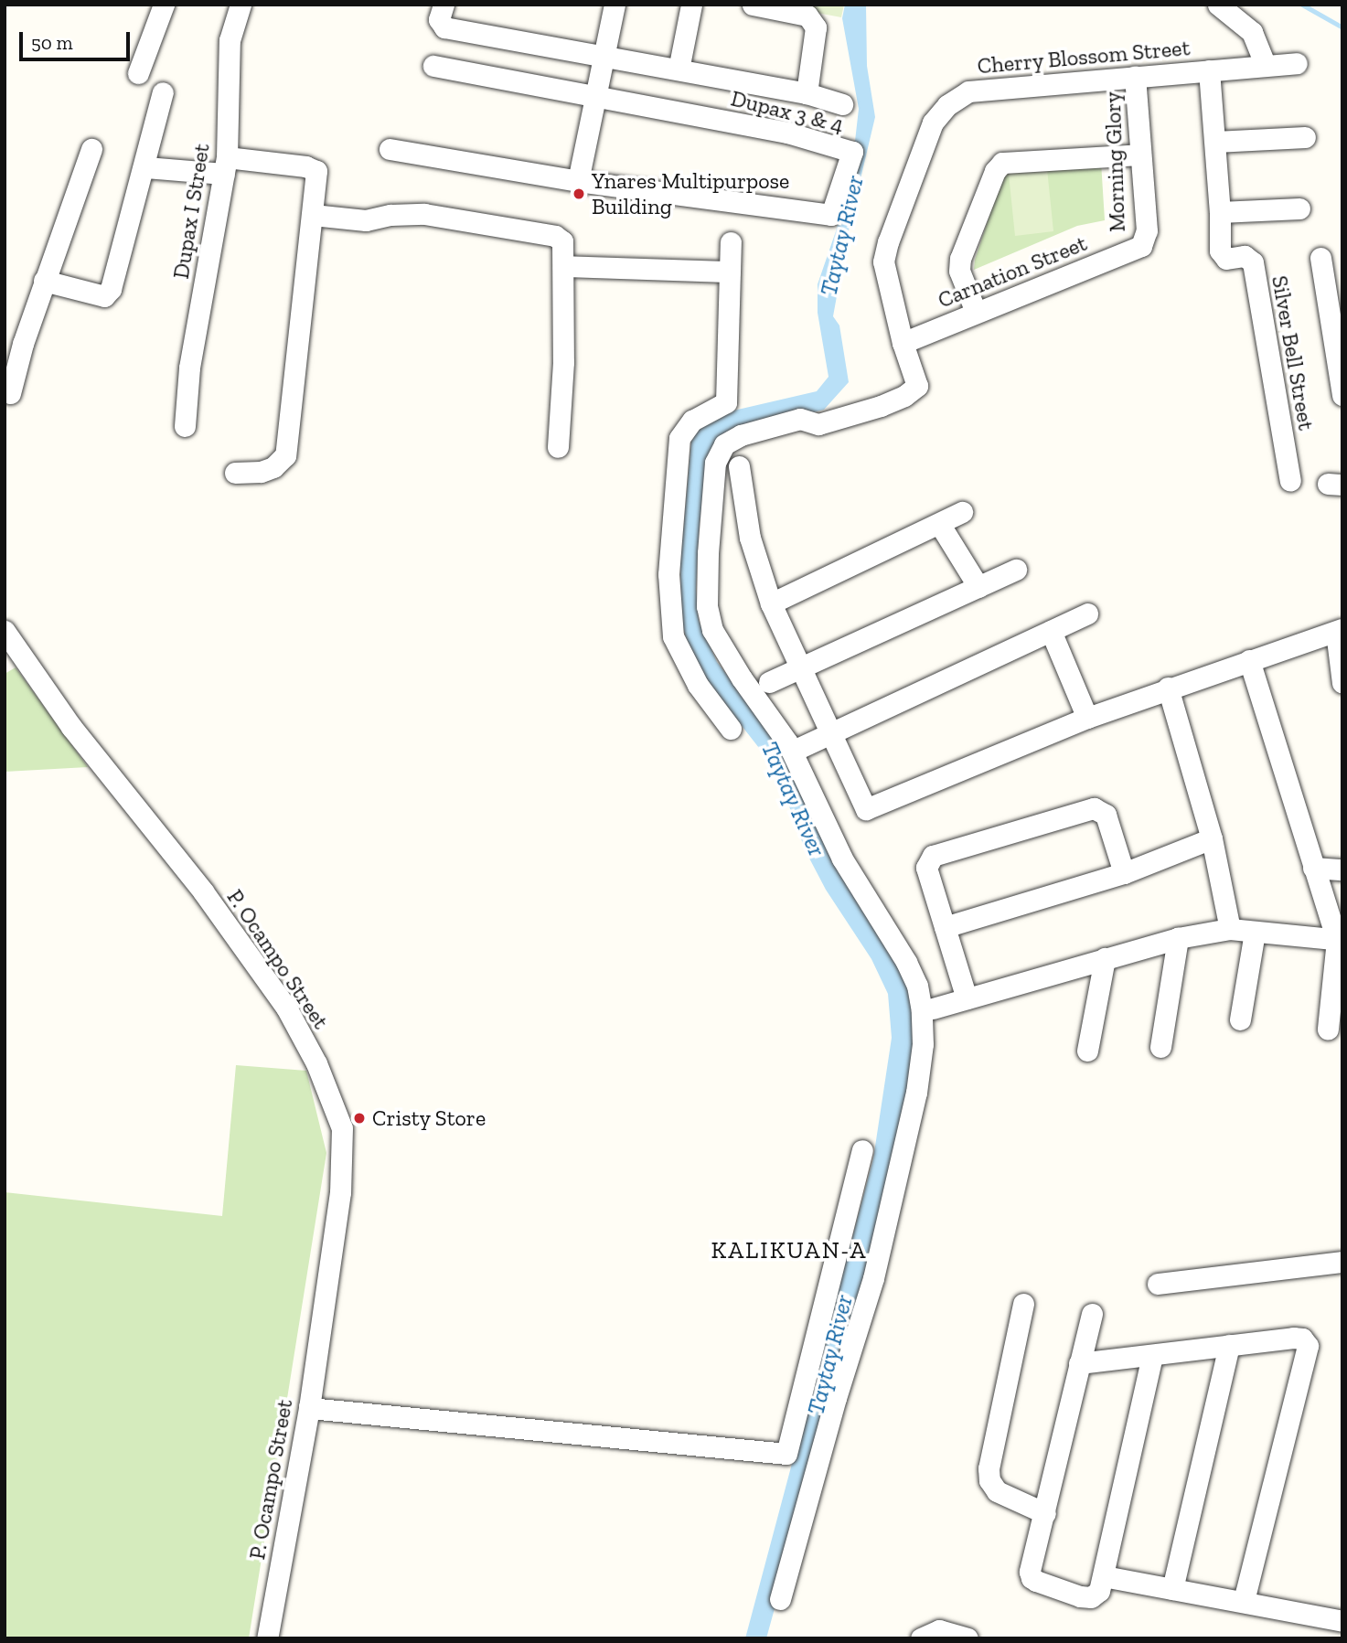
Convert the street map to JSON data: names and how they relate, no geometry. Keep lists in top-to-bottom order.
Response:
{
  "streets": {
    "street": [
      "Cherry Blossom Street",
      "Dupax 3 & 4",
      "Morning Glory",
      "Dupax I Street",
      "Carnation Street",
      "Silver Bell Street",
      "P. Ocampo Street"
    ]
  },
  "crossings": [
    ["Cherry Blossom Street", "Morning Glory"],
    ["Cherry Blossom Street", "Carnation Street"],
    ["Cherry Blossom Street", "Silver Bell Street"],
    ["Morning Glory", "Carnation Street"]
  ],
  "districts": ["KALIKUAN-A"],
  "water": ["Taytay River"],
  "places": ["Ynares Multipurpose Building", "Cristy Store"],
  "scale_bar": "50 m"
}
